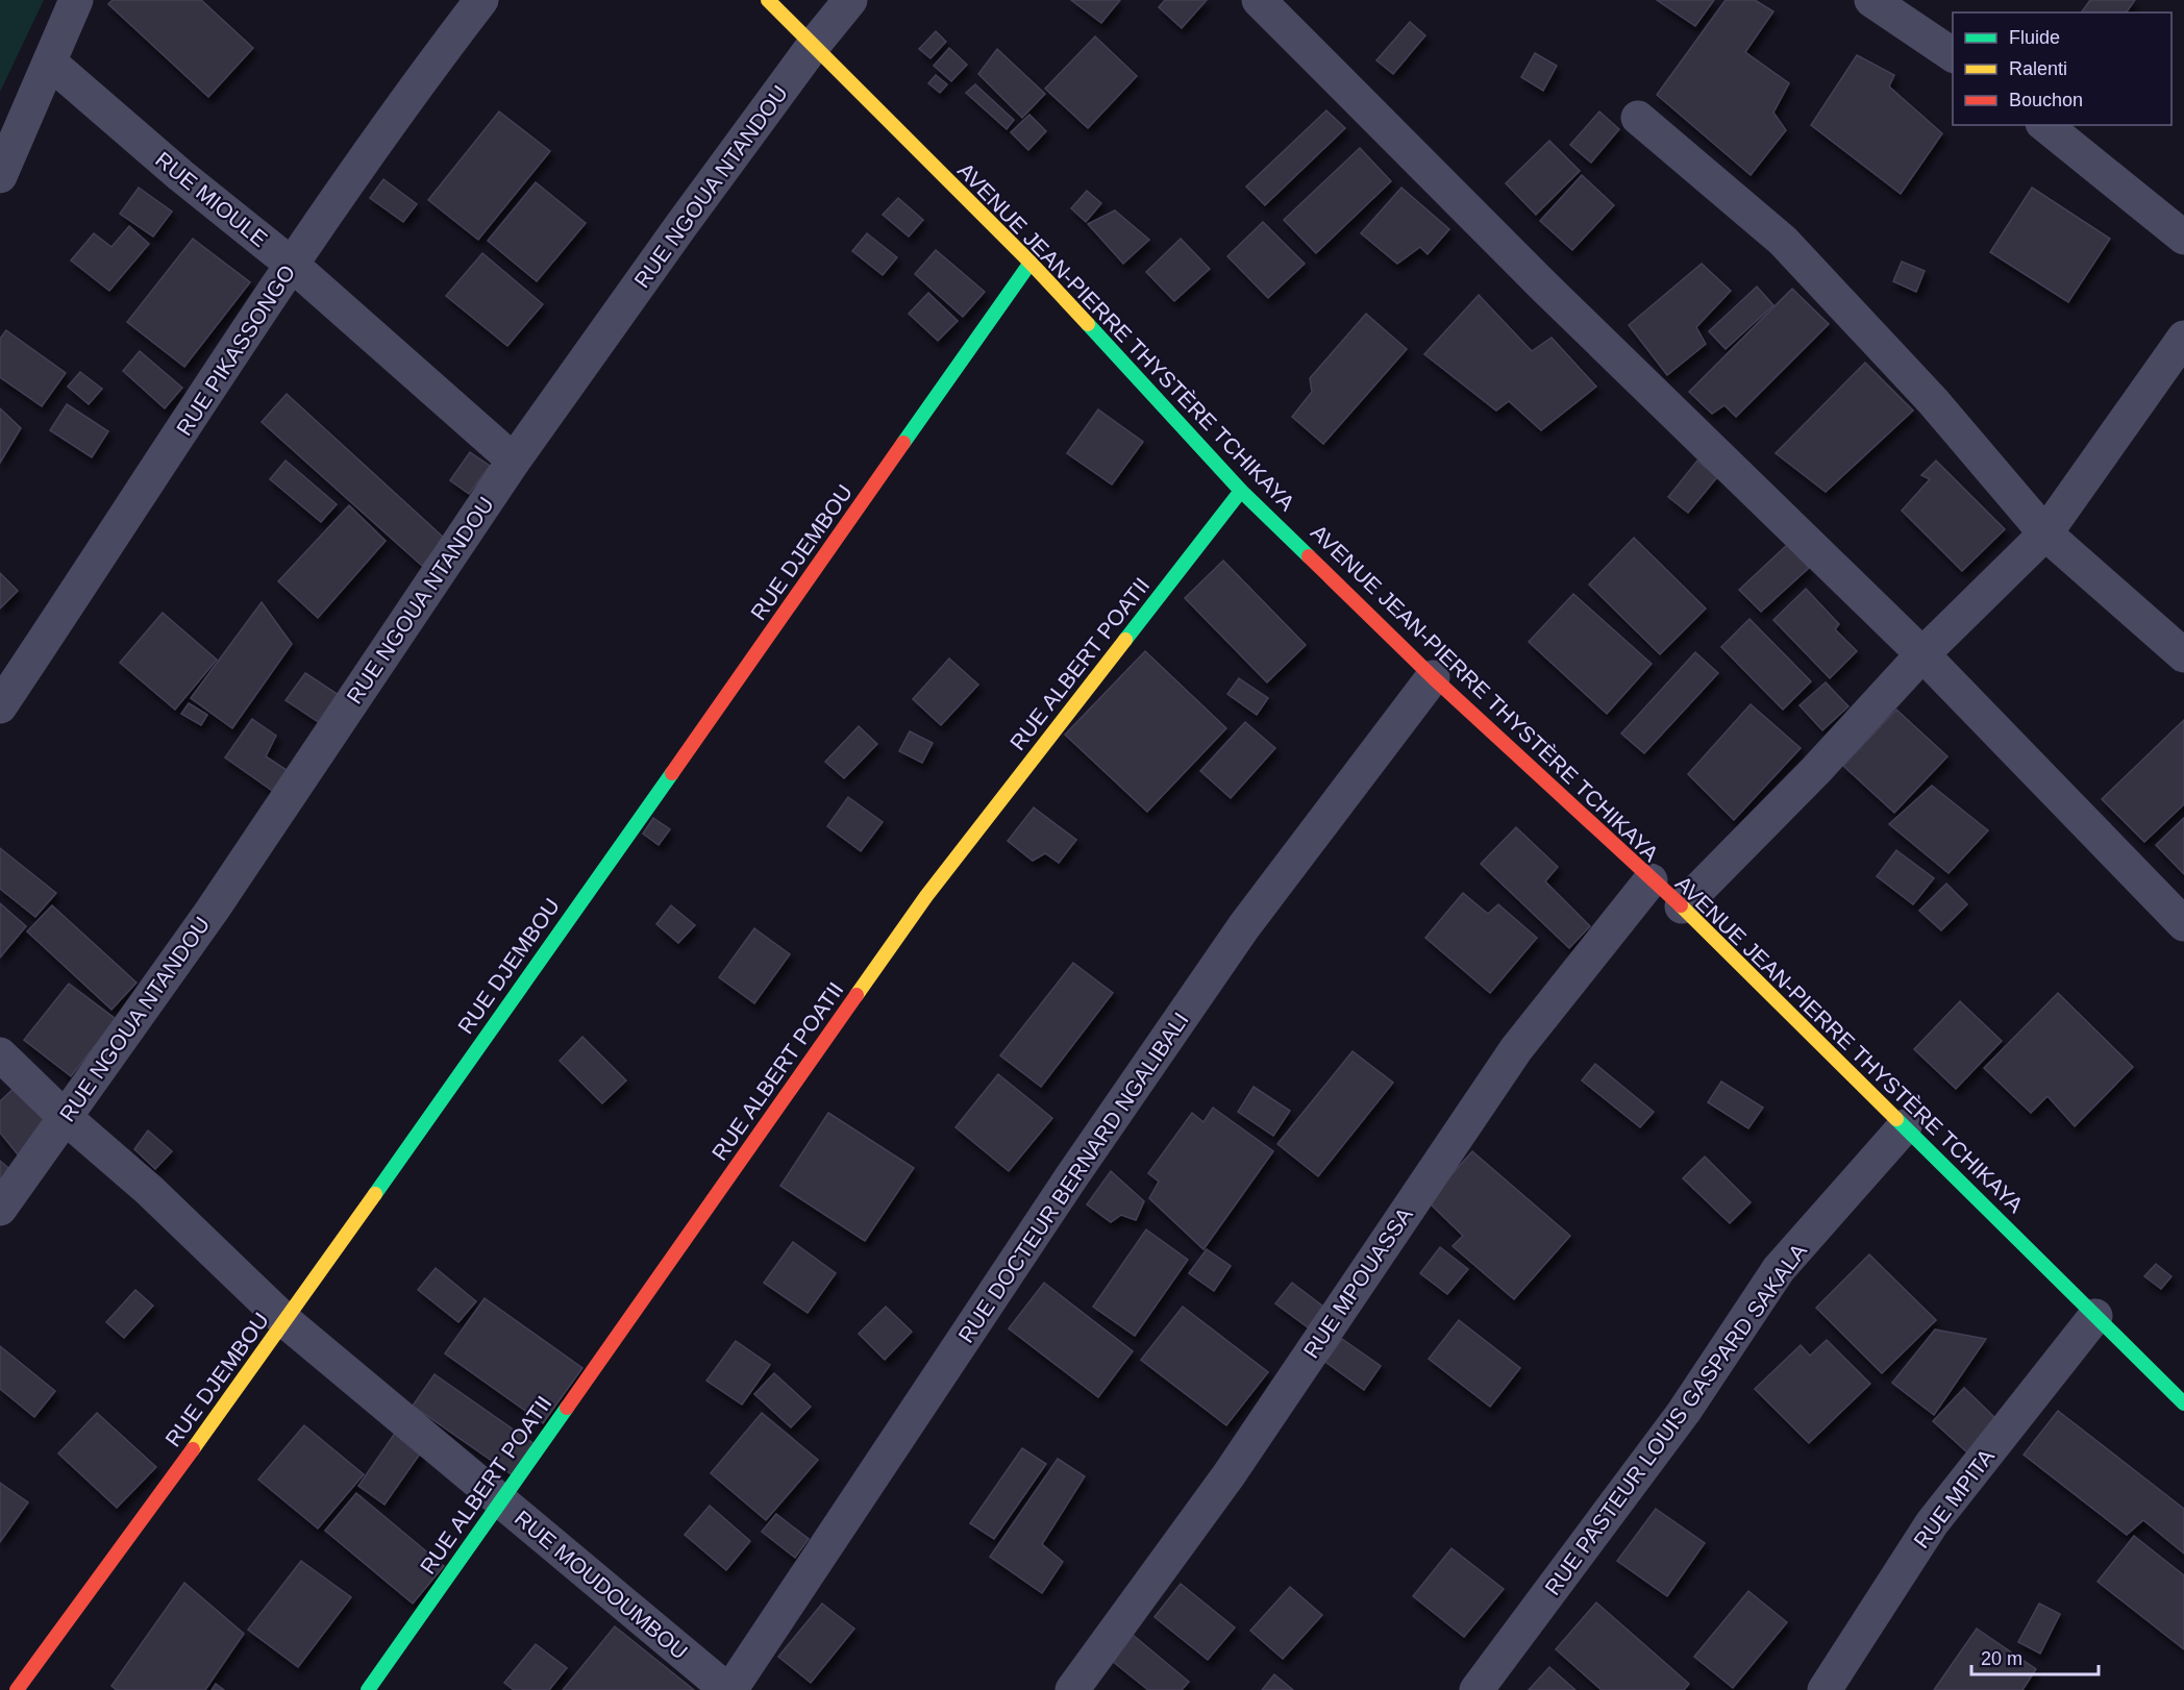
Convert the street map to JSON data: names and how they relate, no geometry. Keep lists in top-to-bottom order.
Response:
{
  "streets": {
    "street": [
      "RUE NGOUA NTANDOU",
      "RUE MIOULE",
      "AVENUE JEAN-PIERRE THYSTÈRE TCHIKAYA",
      "RUE PIKASSONGO",
      "RUE DJEMBOU",
      "RUE ALBERT POATII",
      "RUE DOCTEUR BERNARD NGALIBALI",
      "RUE MPOUASSA",
      "RUE PASTEUR LOUIS GASPARD SAKALA",
      "RUE MPITA",
      "RUE MOUDOUMBOU"
    ]
  },
  "crossings": [
    ["RUE NGOUA NTANDOU", "RUE MIOULE"],
    ["RUE NGOUA NTANDOU", "AVENUE JEAN-PIERRE THYSTÈRE TCHIKAYA"],
    ["RUE NGOUA NTANDOU", "RUE MOUDOUMBOU"],
    ["RUE MIOULE", "RUE PIKASSONGO"],
    ["AVENUE JEAN-PIERRE THYSTÈRE TCHIKAYA", "RUE DJEMBOU"],
    ["AVENUE JEAN-PIERRE THYSTÈRE TCHIKAYA", "RUE ALBERT POATII"],
    ["AVENUE JEAN-PIERRE THYSTÈRE TCHIKAYA", "RUE DOCTEUR BERNARD NGALIBALI"],
    ["AVENUE JEAN-PIERRE THYSTÈRE TCHIKAYA", "RUE MPOUASSA"],
    ["AVENUE JEAN-PIERRE THYSTÈRE TCHIKAYA", "RUE PASTEUR LOUIS GASPARD SAKALA"],
    ["AVENUE JEAN-PIERRE THYSTÈRE TCHIKAYA", "RUE MPITA"],
    ["RUE DJEMBOU", "RUE MOUDOUMBOU"],
    ["RUE ALBERT POATII", "RUE MOUDOUMBOU"],
    ["RUE DOCTEUR BERNARD NGALIBALI", "RUE MOUDOUMBOU"]
  ],
  "legend": ["Fluide", "Ralenti", "Bouchon"],
  "scale_bar": "20 m"
}
